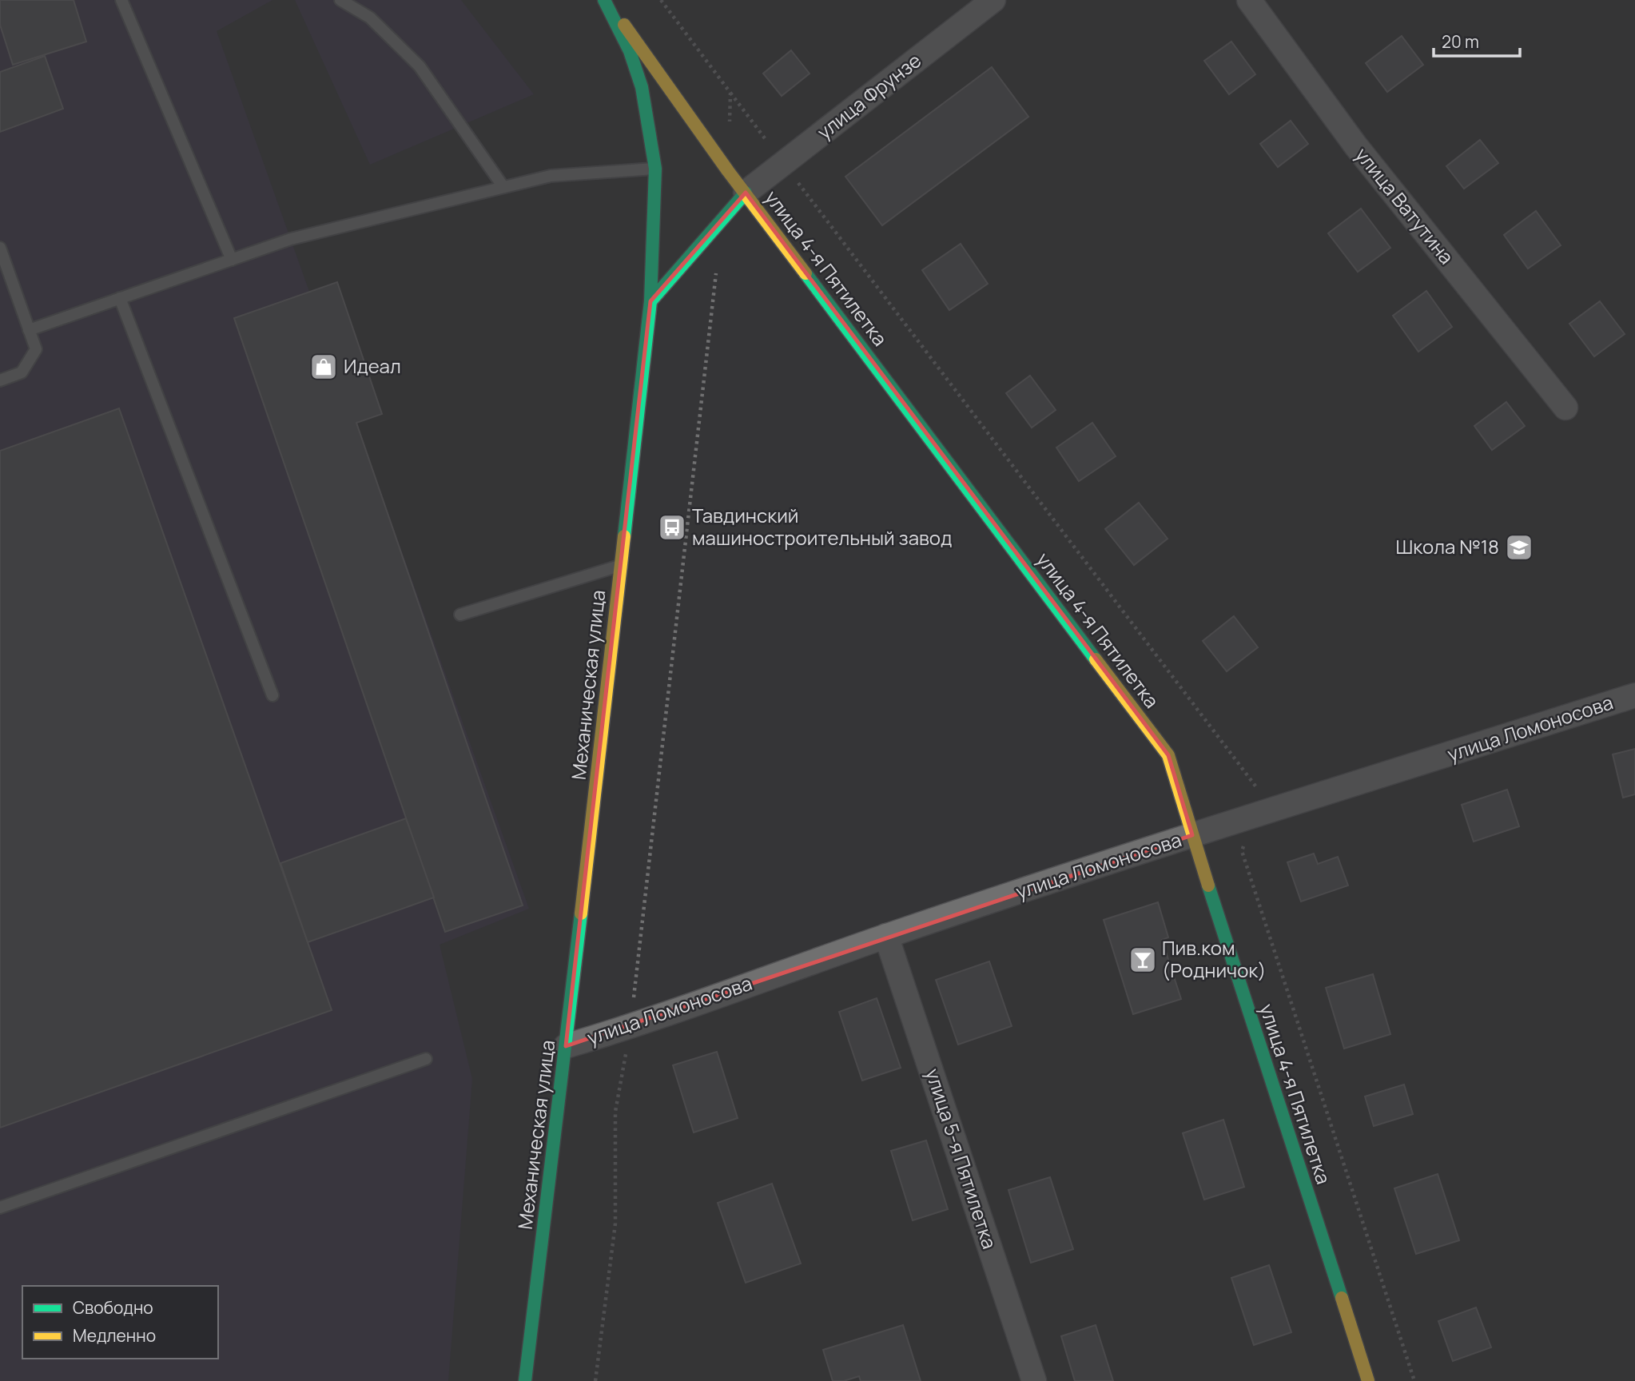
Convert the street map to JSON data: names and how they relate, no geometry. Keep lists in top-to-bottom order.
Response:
{
  "streets": {
    "street": [
      "улица Фрунзе",
      "улица Ватутина",
      "улица 4-я Пятилетка",
      "Механическая улица",
      "улица Ломоносова",
      "улица 5-я Пятилетка"
    ]
  },
  "crossings": [
    ["улица Фрунзе", "улица 4-я Пятилетка"],
    ["улица 4-я Пятилетка", "Механическая улица"],
    ["улица 4-я Пятилетка", "улица Ломоносова"],
    ["Механическая улица", "улица Ломоносова"],
    ["улица Ломоносова", "улица 5-я Пятилетка"]
  ],
  "places": {
    "shop": ["Идеал"],
    "bus stop": ["Тавдинский машиностроительный завод"],
    "school or university": ["Школа №18"],
    "bar": ["Пив.ком (Родничок)"]
  },
  "legend": ["Свободно", "Медленно"],
  "scale_bar": "20 m"
}
